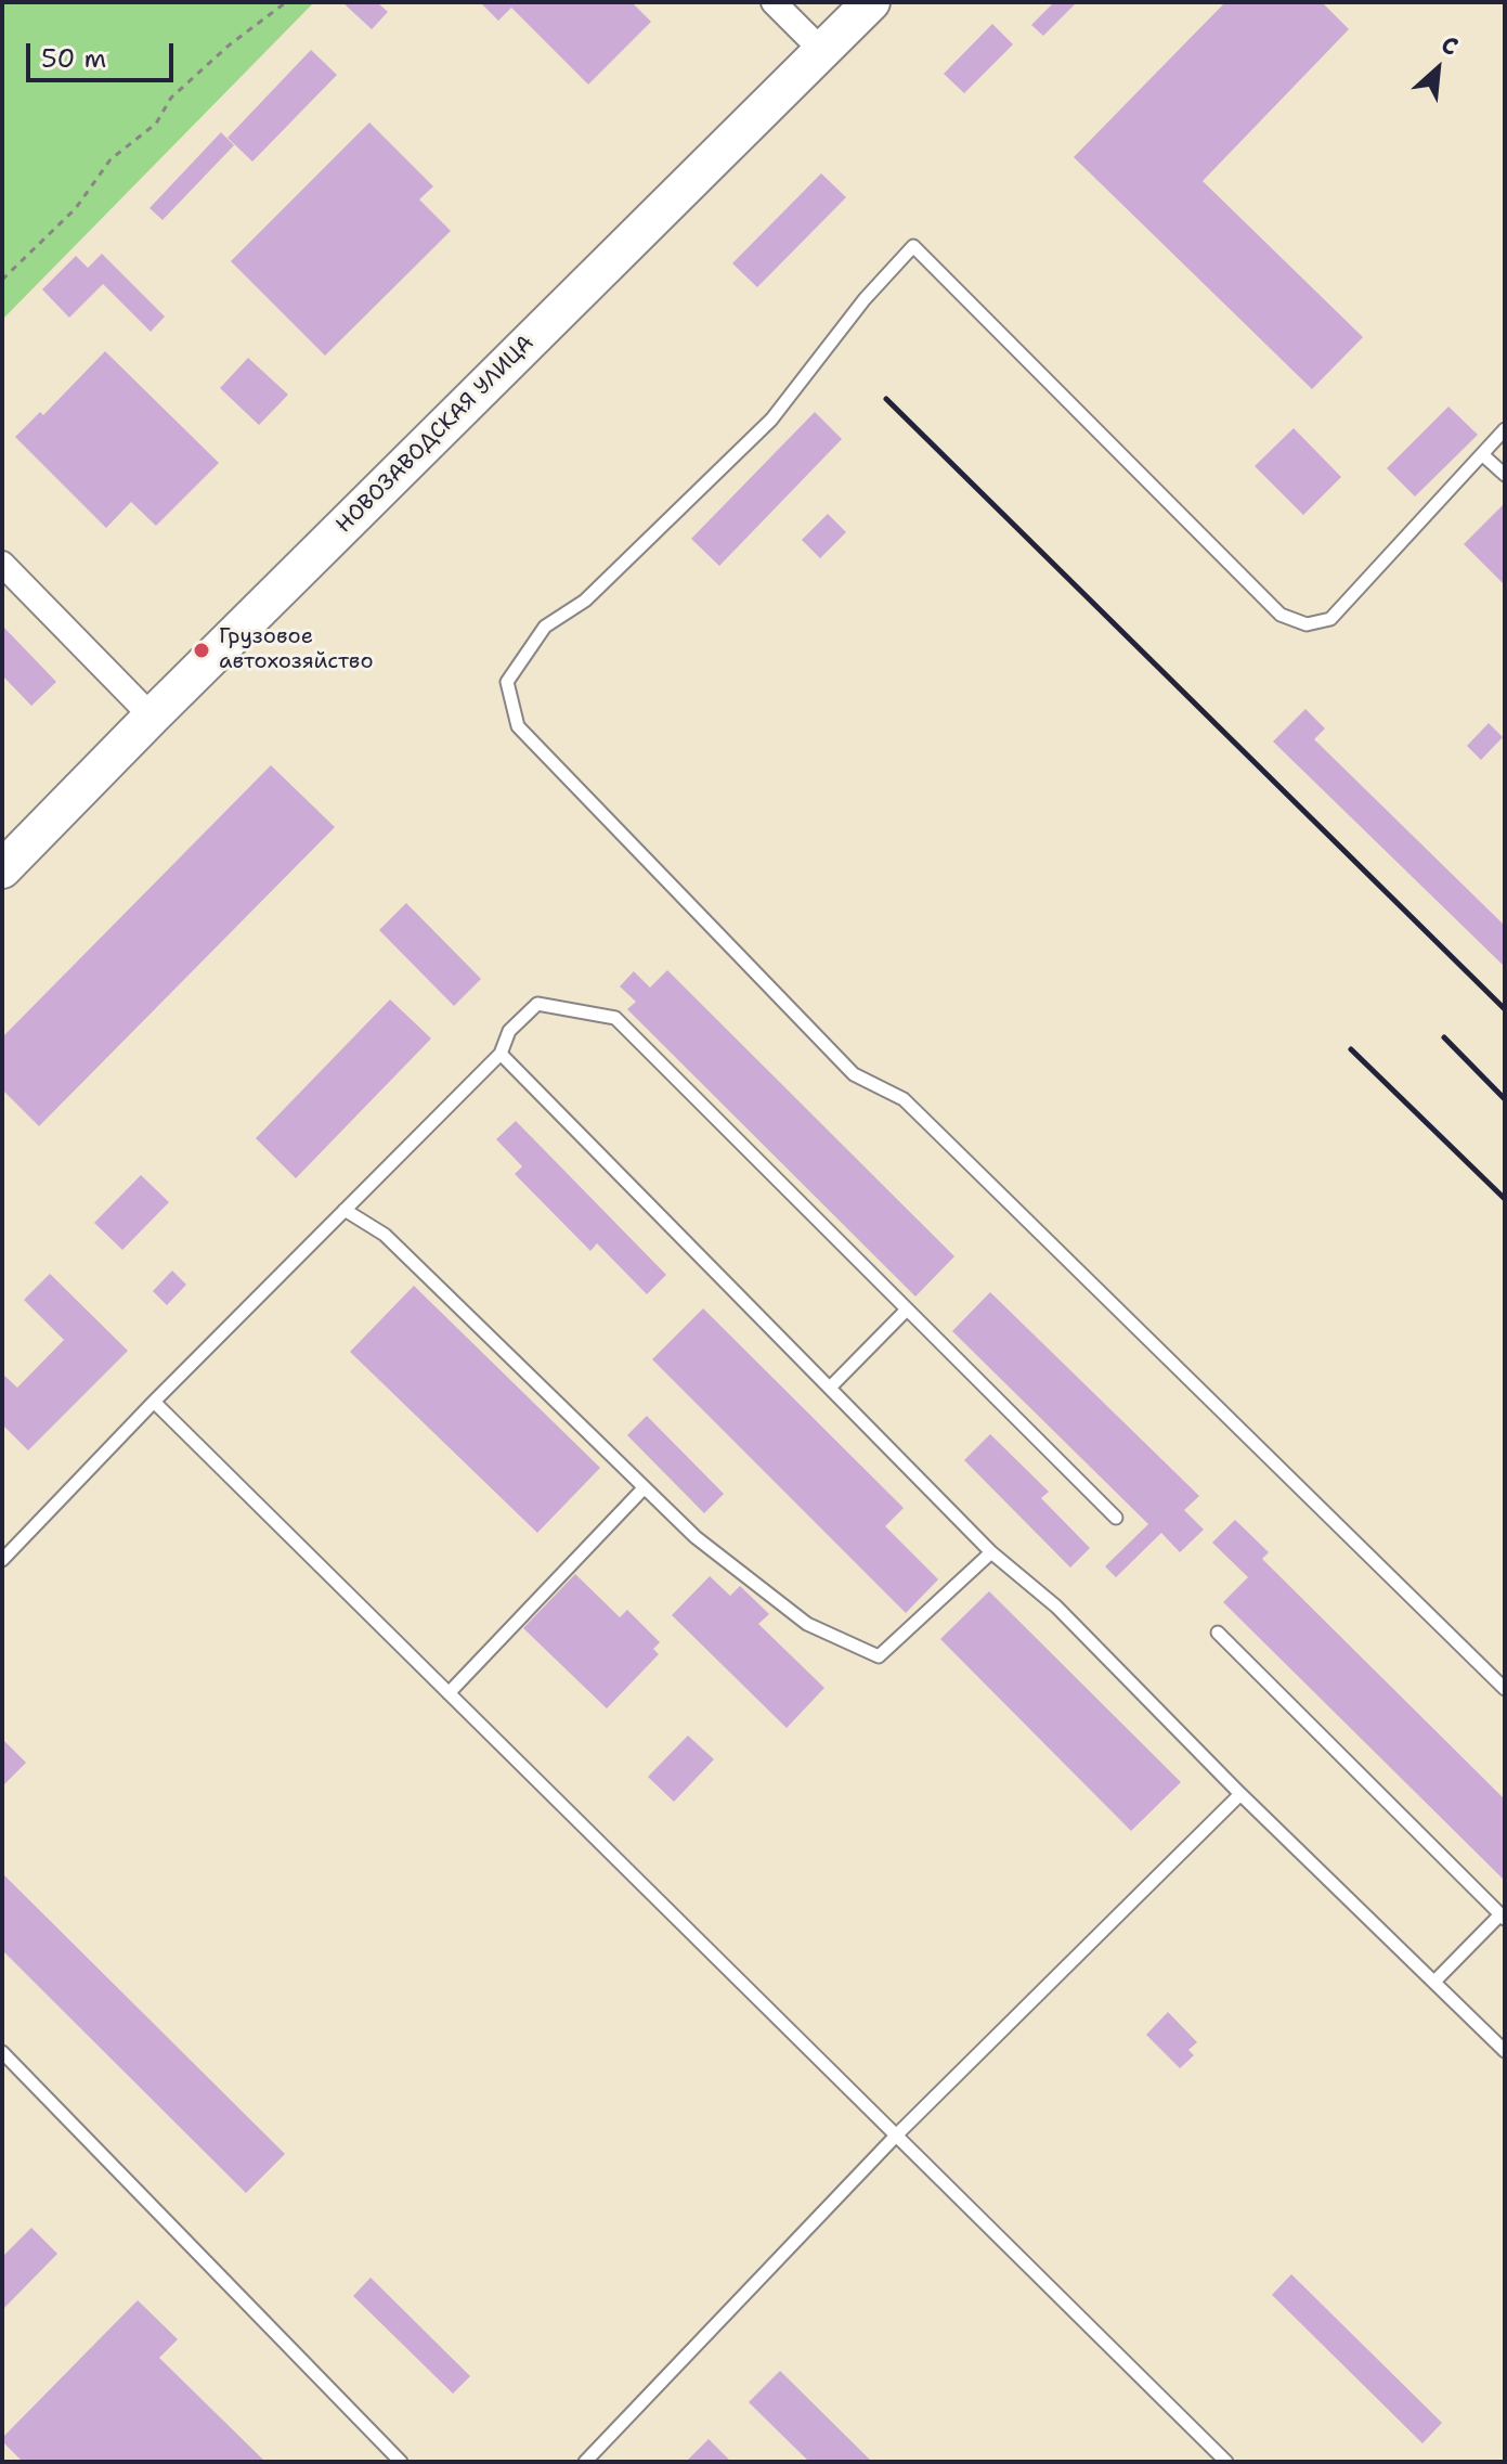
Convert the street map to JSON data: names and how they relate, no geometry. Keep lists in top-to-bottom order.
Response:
{
  "streets": {
    "main road": ["НОВОЗАВОДСКАЯ УЛИЦА"]
  },
  "places": ["Грузовое автохозяйство"],
  "scale_bar": "50 m",
  "north": "top right"
}
